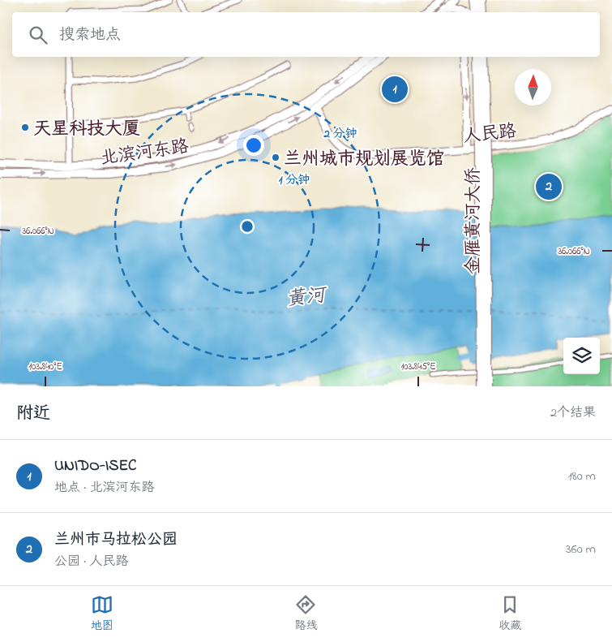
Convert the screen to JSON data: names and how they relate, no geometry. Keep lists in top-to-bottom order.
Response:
{
  "streets": {
    "main road": ["北滨河东路", "金雁黄河大侨"],
    "street": ["人民路"]
  },
  "crossings": [
    ["人民路", "北滨河东路"]
  ],
  "water": ["黄河"],
  "places": ["天星科技大厦", "兰州城市规划展览馆"],
  "north": "top",
  "page": {
    "search": "搜索地点",
    "pins": ["1", "2"],
    "heading": ["附近", "2个结果"],
    "list": [
      {
        "mark": "1",
        "name": "UNIDO-ISEC",
        "note": "地点 · 北滨河东路",
        "value": "180 m"
      },
      {
        "mark": "2",
        "name": "兰州市马拉松公园",
        "note": "公园 · 人民路",
        "value": "360 m"
      }
    ],
    "nav": ["地图", "路线", "收藏"]
  },
  "coordinates": ["36.066°N", "103.840°E", "103.845°E"],
  "rings": ["2 分钟", "1 分钟"]
}
